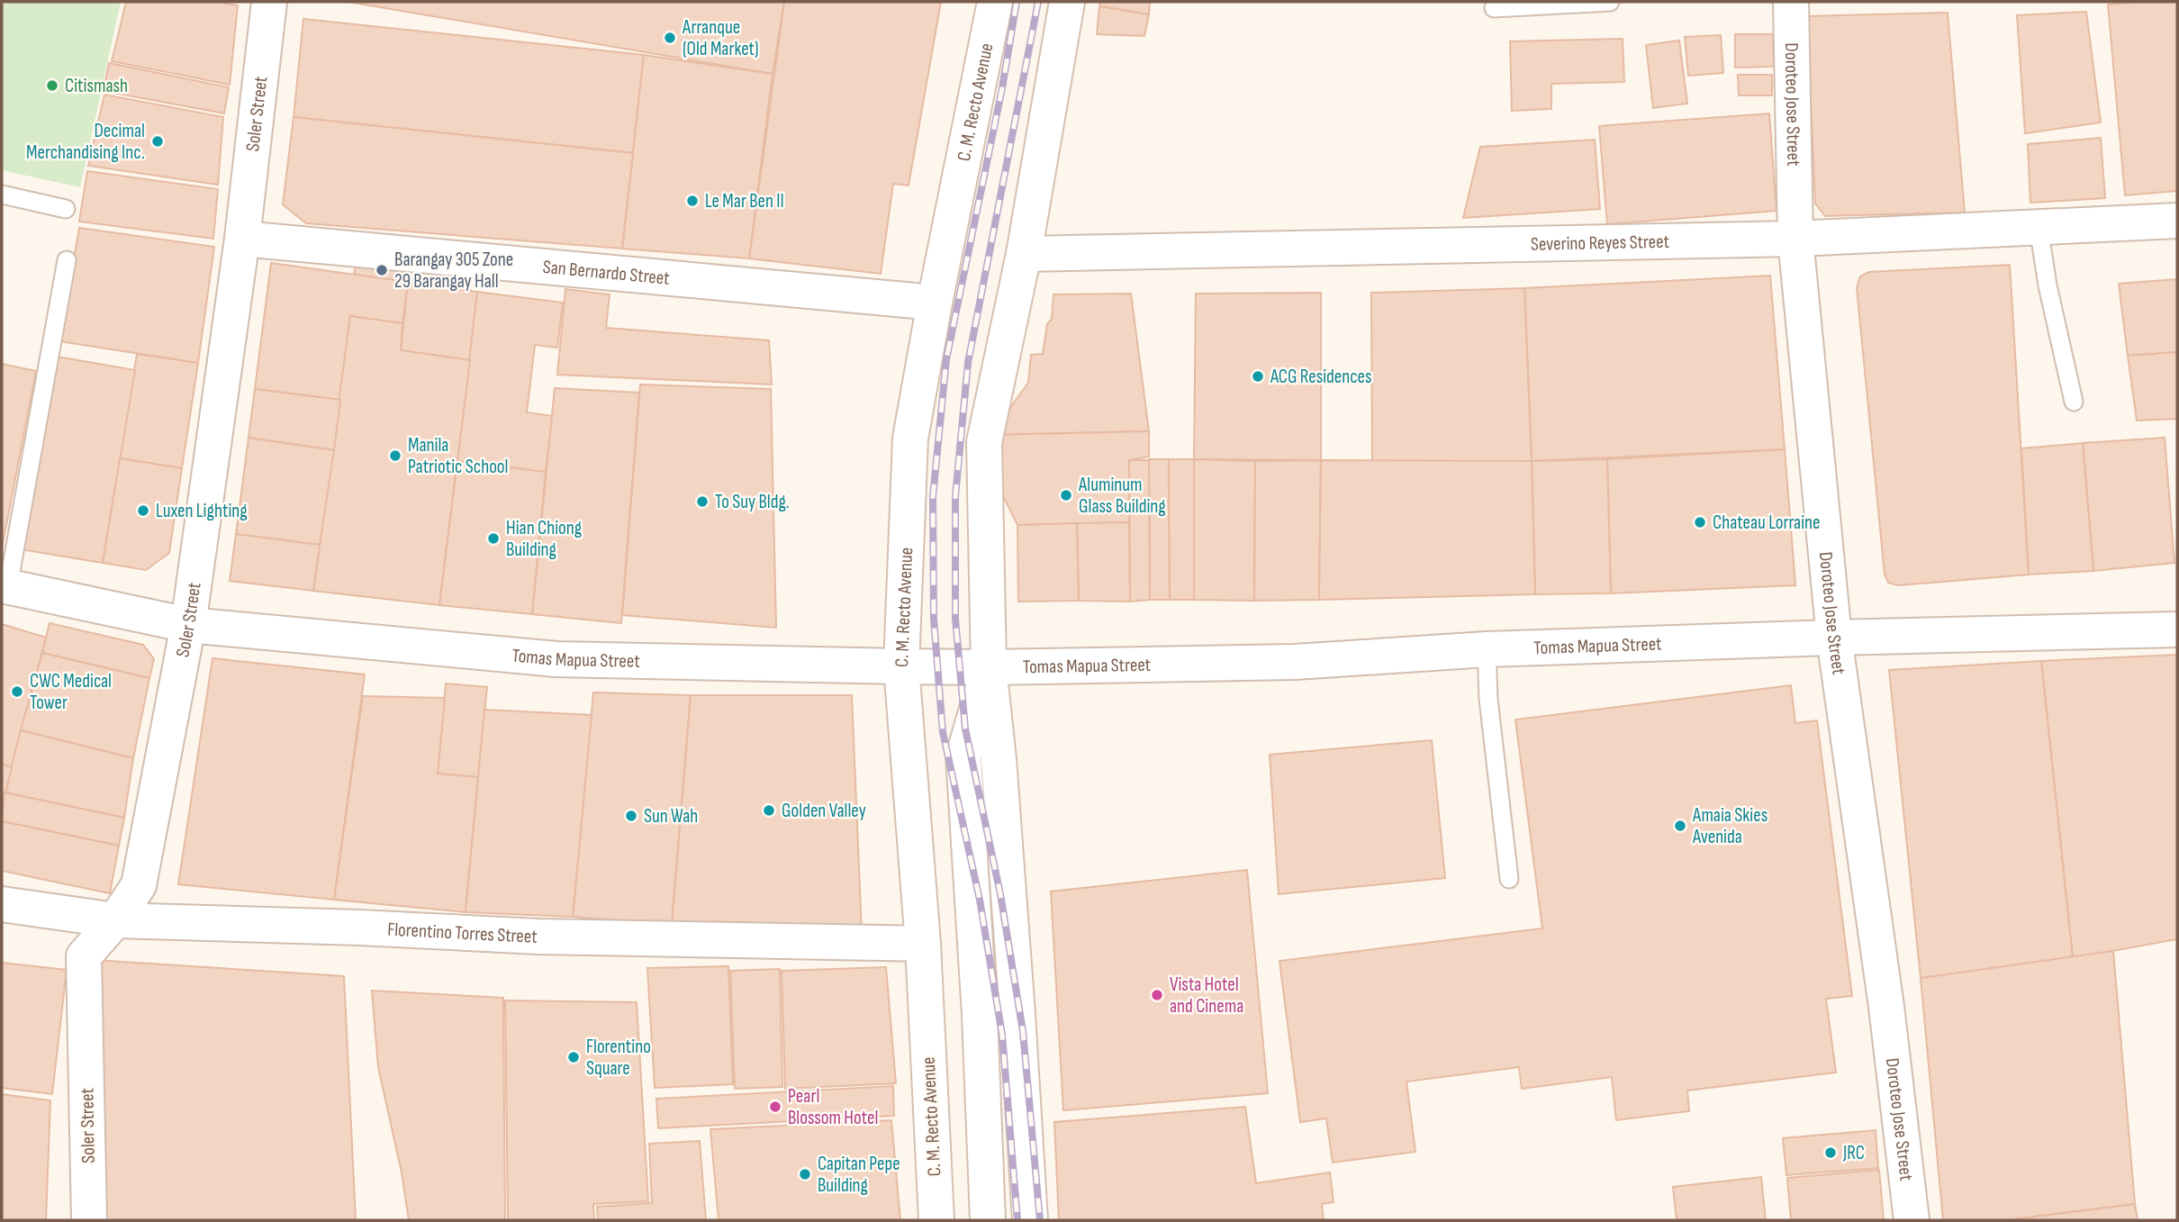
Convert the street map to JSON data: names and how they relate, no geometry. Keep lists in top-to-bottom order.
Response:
{
  "streets": {
    "street": [
      "C. M. Recto Avenue",
      "Doroteo Jose Street",
      "Soler Street",
      "Severino Reyes Street",
      "San Bernardo Street",
      "Tomas Mapua Street",
      "Florentino Torres Street"
    ]
  },
  "crossings": [
    ["C. M. Recto Avenue", "San Bernardo Street"],
    ["C. M. Recto Avenue", "Tomas Mapua Street"],
    ["C. M. Recto Avenue", "Florentino Torres Street"],
    ["Doroteo Jose Street", "Severino Reyes Street"],
    ["Doroteo Jose Street", "Tomas Mapua Street"],
    ["Soler Street", "San Bernardo Street"],
    ["Soler Street", "Tomas Mapua Street"],
    ["Soler Street", "Florentino Torres Street"]
  ],
  "places": [
    "Arranque (Old Market)",
    "Citismash",
    "Decimal Merchandising Inc.",
    "Le Mar Ben II",
    "Barangay 305 Zone 29 Barangay Hall",
    "ACG Residences",
    "Manila Patriotic School",
    "Aluminum Glass Building",
    "To Suy Bldg.",
    "Luxen Lighting",
    "Chateau Lorraine",
    "Hian Chiong Building",
    "CWC Medical Tower",
    "Golden Valley",
    "Sun Wah",
    "Amaia Skies Avenida",
    "Vista Hotel and Cinema",
    "Florentino Square",
    "Pearl Blossom Hotel",
    "JRC",
    "Capitan Pepe Building"
  ]
}
